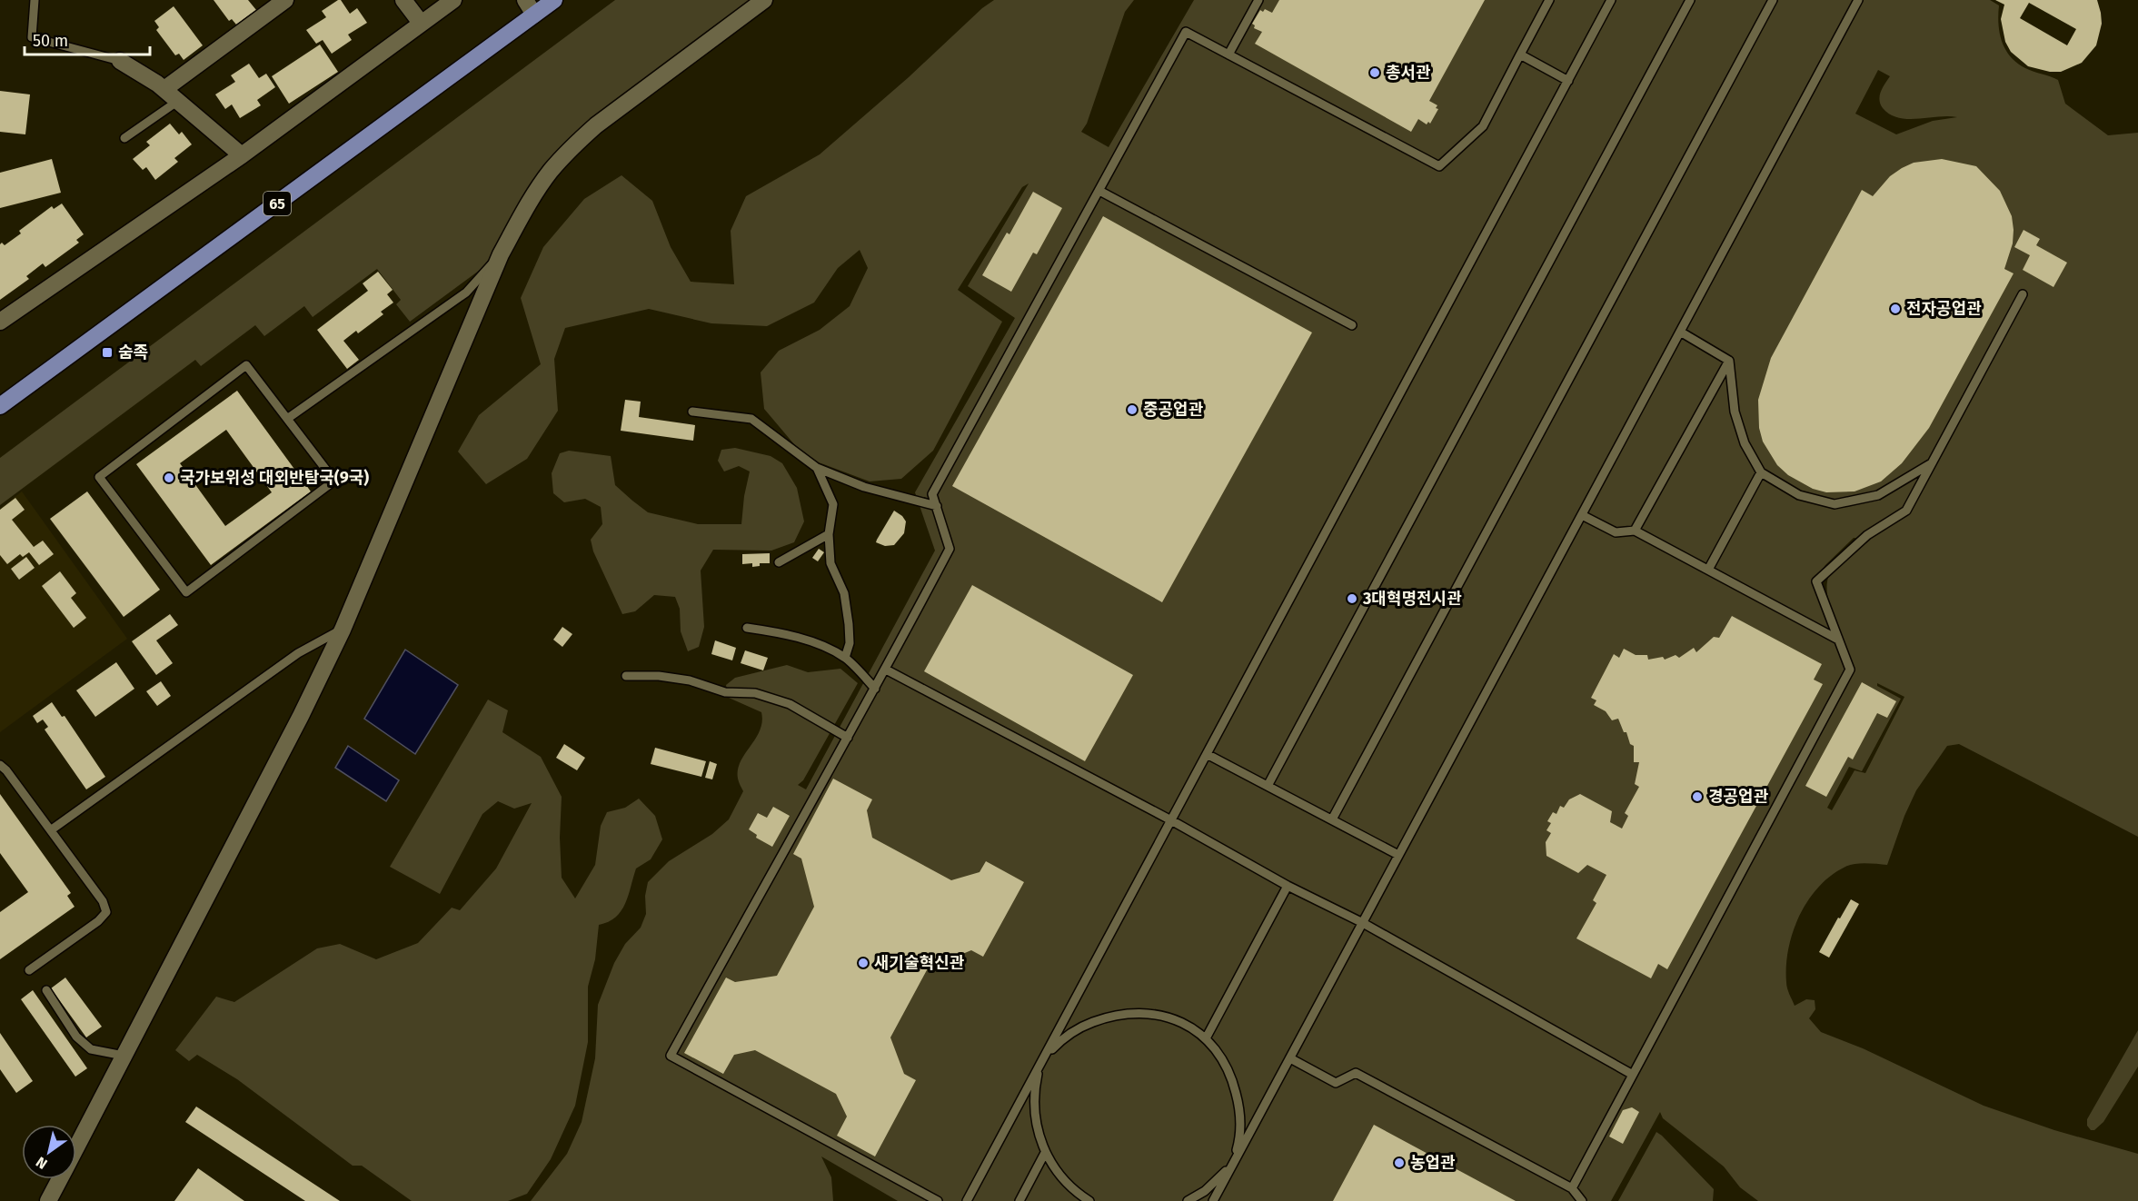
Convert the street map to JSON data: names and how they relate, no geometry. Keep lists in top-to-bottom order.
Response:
{
  "streets": {
    "main road": ["65"]
  },
  "places": {
    "other": [
      "총서관",
      "전자공업관",
      "중공업관",
      "국가보위성 대외반탐국(9국)",
      "3대혁명전시관",
      "경공업관",
      "새기술혁신관",
      "농업관"
    ],
    "transit": ["숨족"]
  },
  "scale_bar": "50 m",
  "north": "bottom left"
}
